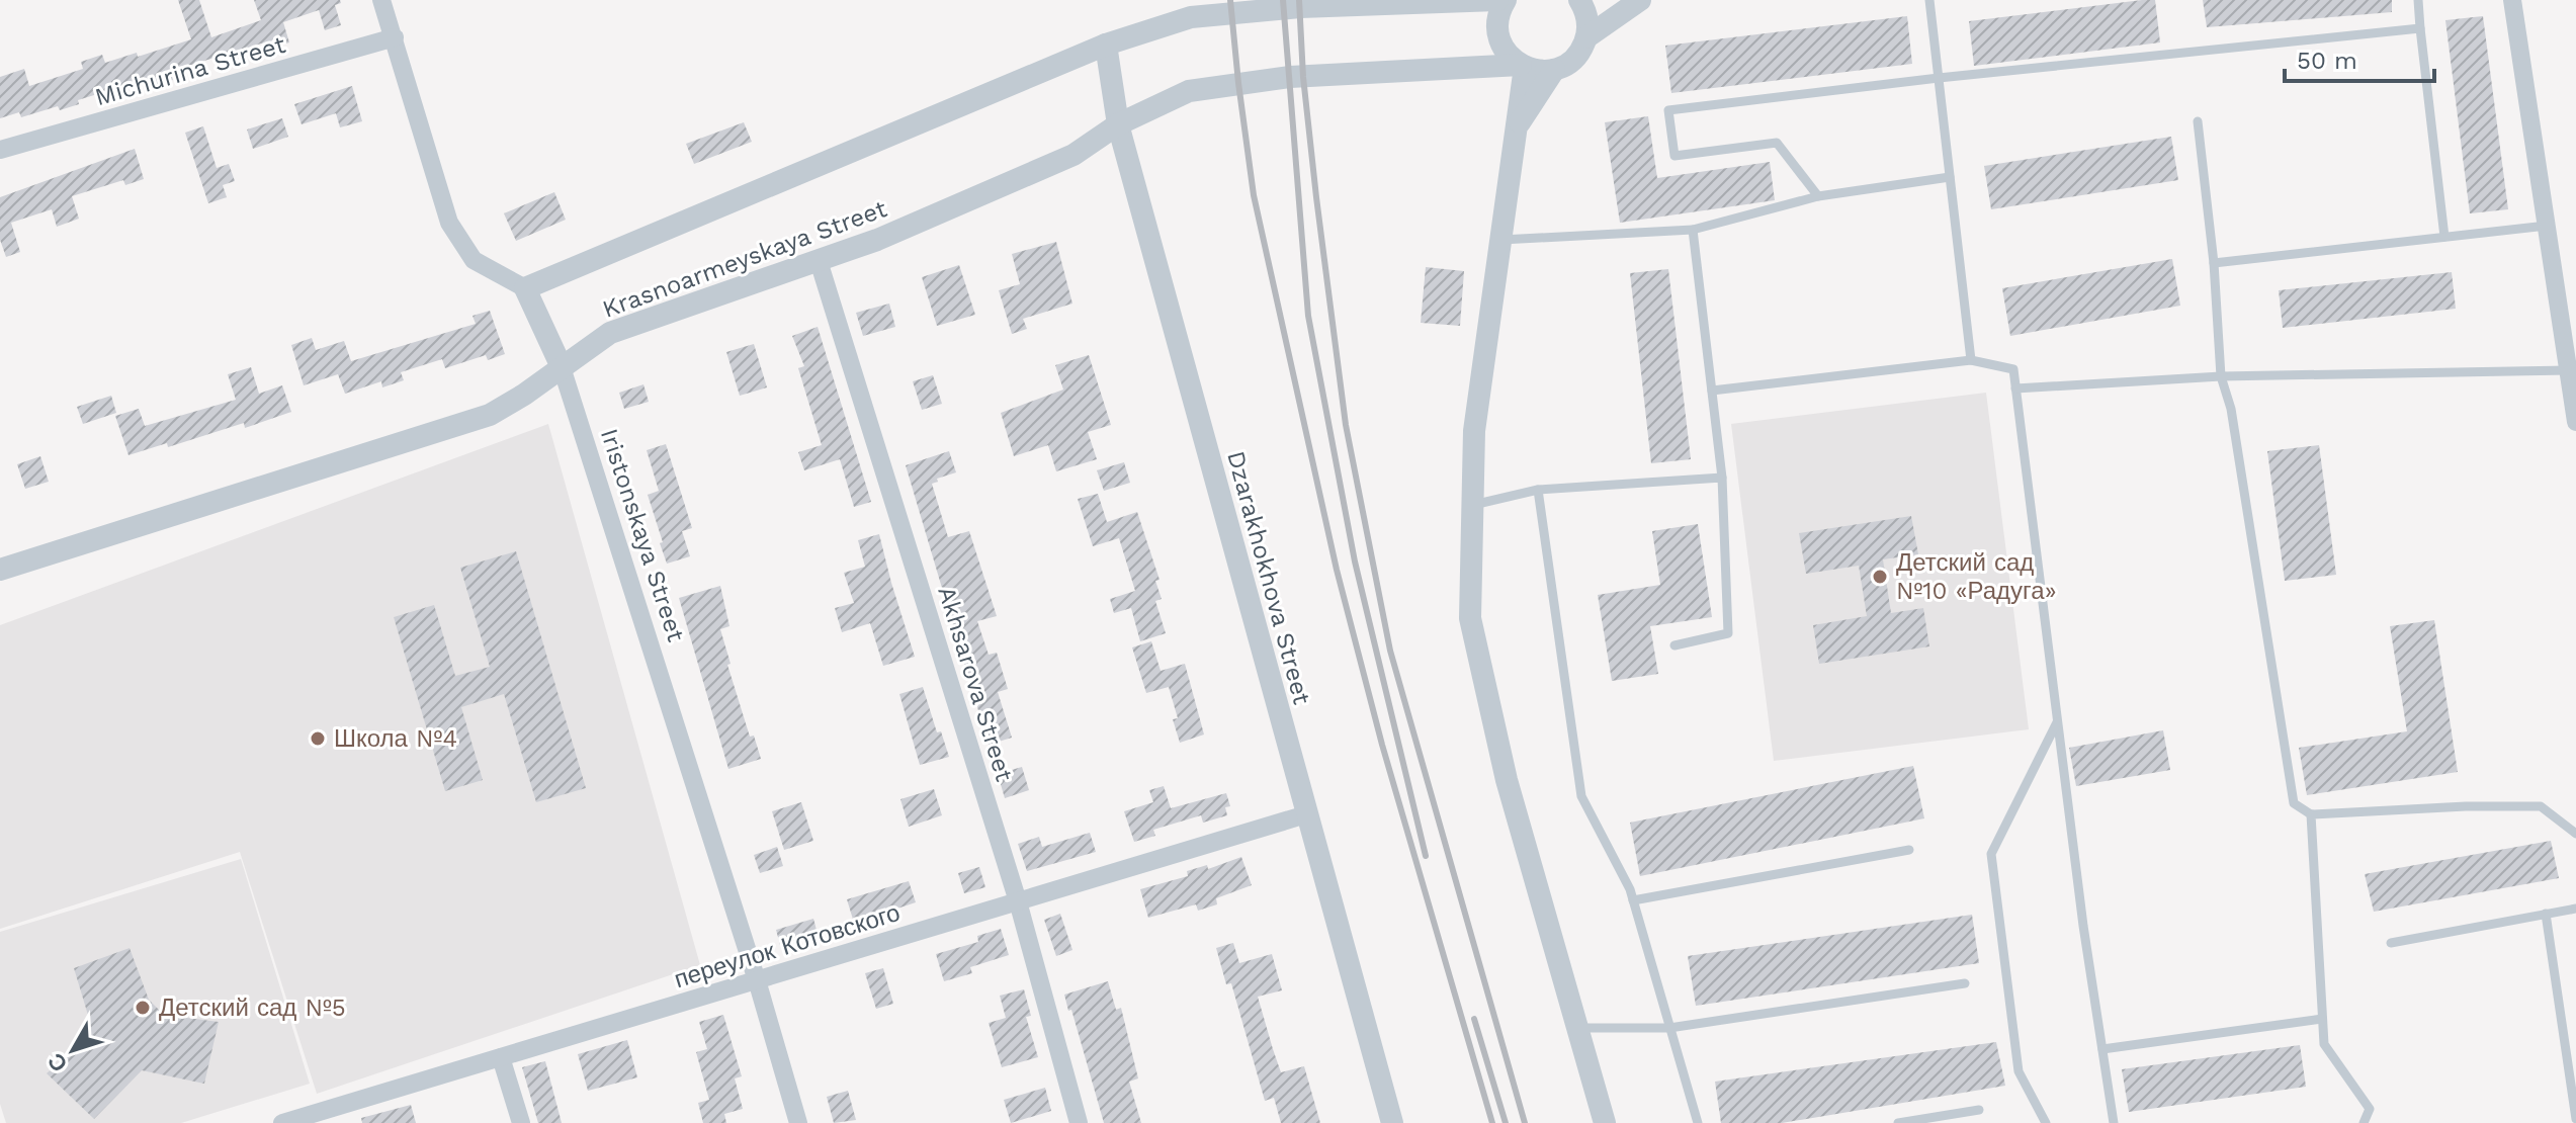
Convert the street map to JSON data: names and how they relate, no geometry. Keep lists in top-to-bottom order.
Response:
{
  "streets": {
    "street": [
      "Michurina Street",
      "Krasnoarmeyskaya Street",
      "Iristonskaya Street",
      "Dzarakhokhova Street",
      "Akhsarova Street",
      "переулок Котовского"
    ]
  },
  "crossings": [
    ["Krasnoarmeyskaya Street", "Iristonskaya Street"],
    ["Krasnoarmeyskaya Street", "Dzarakhokhova Street"],
    ["Krasnoarmeyskaya Street", "Akhsarova Street"],
    ["Iristonskaya Street", "переулок Котовского"],
    ["Dzarakhokhova Street", "переулок Котовского"],
    ["Akhsarova Street", "переулок Котовского"]
  ],
  "places": ["Детский сад №10 «Радуга»", "Школа №4", "Детский сад №5"],
  "scale_bar": "50 m",
  "north": "bottom left"
}
